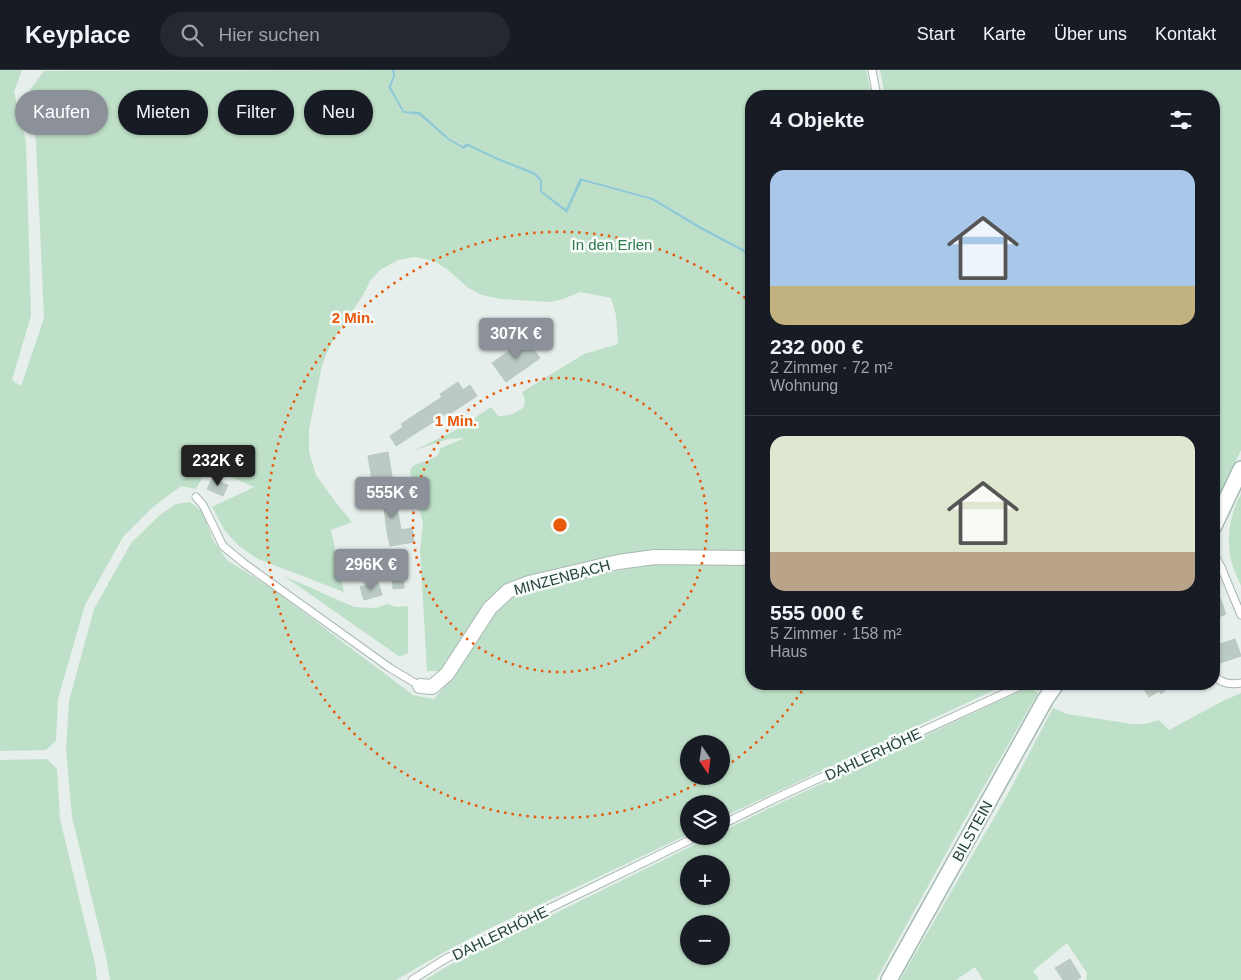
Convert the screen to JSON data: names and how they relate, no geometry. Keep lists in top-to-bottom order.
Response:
{
  "streets": {
    "street": ["MINZENBACH", "BILSTEIN"],
    "lane": ["DAHLERHÖHE"]
  },
  "parks": ["In den Erlen"],
  "north": "bottom",
  "page": {
    "header": "Keyplace",
    "search": "Hier suchen",
    "nav": [
      "Start",
      "Karte",
      "Über uns",
      "Kontakt"
    ],
    "chip": [
      "Kaufen",
      "Mieten",
      "Filter",
      "Neu"
    ],
    "heading": "4 Objekte",
    "list": [
      {
        "name": "232 000 €",
        "note": "2 Zimmer · 72 m² · Wohnung"
      },
      {
        "name": "555 000 €",
        "note": "5 Zimmer · 158 m² · Haus"
      }
    ],
    "price": [
      "307K €",
      "232K €",
      "555K €",
      "296K €"
    ],
    "map_buttons": ["+", "−"]
  },
  "rings": ["2 Min.", "1 Min."]
}
